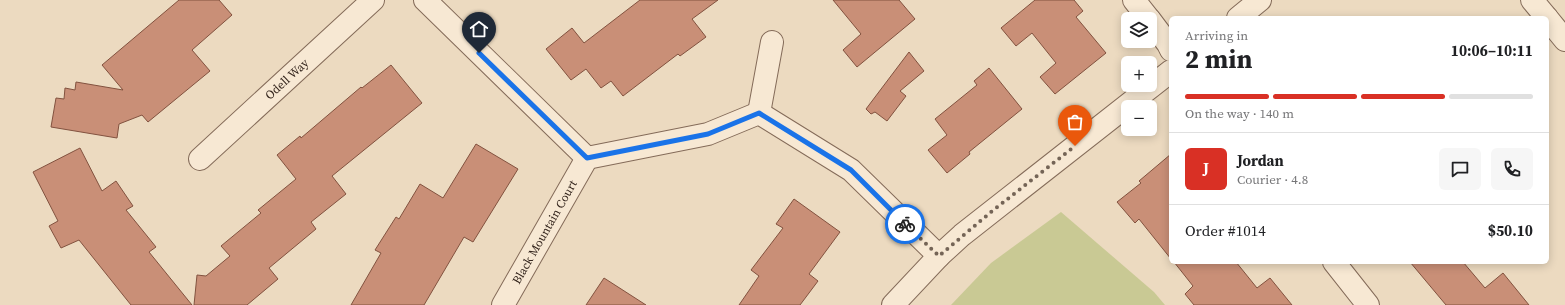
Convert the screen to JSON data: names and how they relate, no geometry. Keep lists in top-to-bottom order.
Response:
{
  "streets": {
    "street": ["Odell Way", "Black Mountain Court"]
  },
  "page": {
    "map_buttons": ["+", "−"],
    "heading": ["2 min", "Arriving in", "10:06–10:11"],
    "panel": [
      "Jordan",
      "Courier · 4.8",
      "Order #1014",
      "$50.10"
    ],
    "bar": "On the way · 140 m",
    "round": "J"
  }
}
